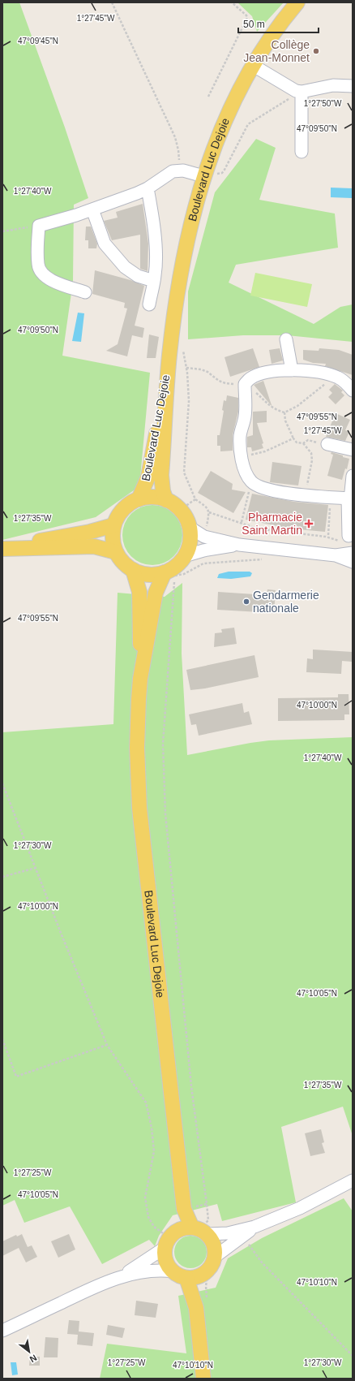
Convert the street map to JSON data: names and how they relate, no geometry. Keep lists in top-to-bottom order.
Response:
{
  "streets": {
    "main road": ["Boulevard Luc Dejoie"]
  },
  "places": {
    "other": ["Collège Jean-Monnet", "Gendarmerie nationale"],
    "health": ["Pharmacie Saint Martin"]
  },
  "scale_bar": "50 m",
  "north": "bottom right",
  "coordinates": [
    "1°27'45\"W",
    "47°09'45\"N",
    "1°27'50\"W",
    "47°09'50\"N",
    "1°27'40\"W",
    "47°09'55\"N",
    "1°27'35\"W",
    "47°10'00\"N",
    "1°27'30\"W",
    "47°10'05\"N",
    "1°27'25\"W",
    "47°10'10\"N"
  ]
}
